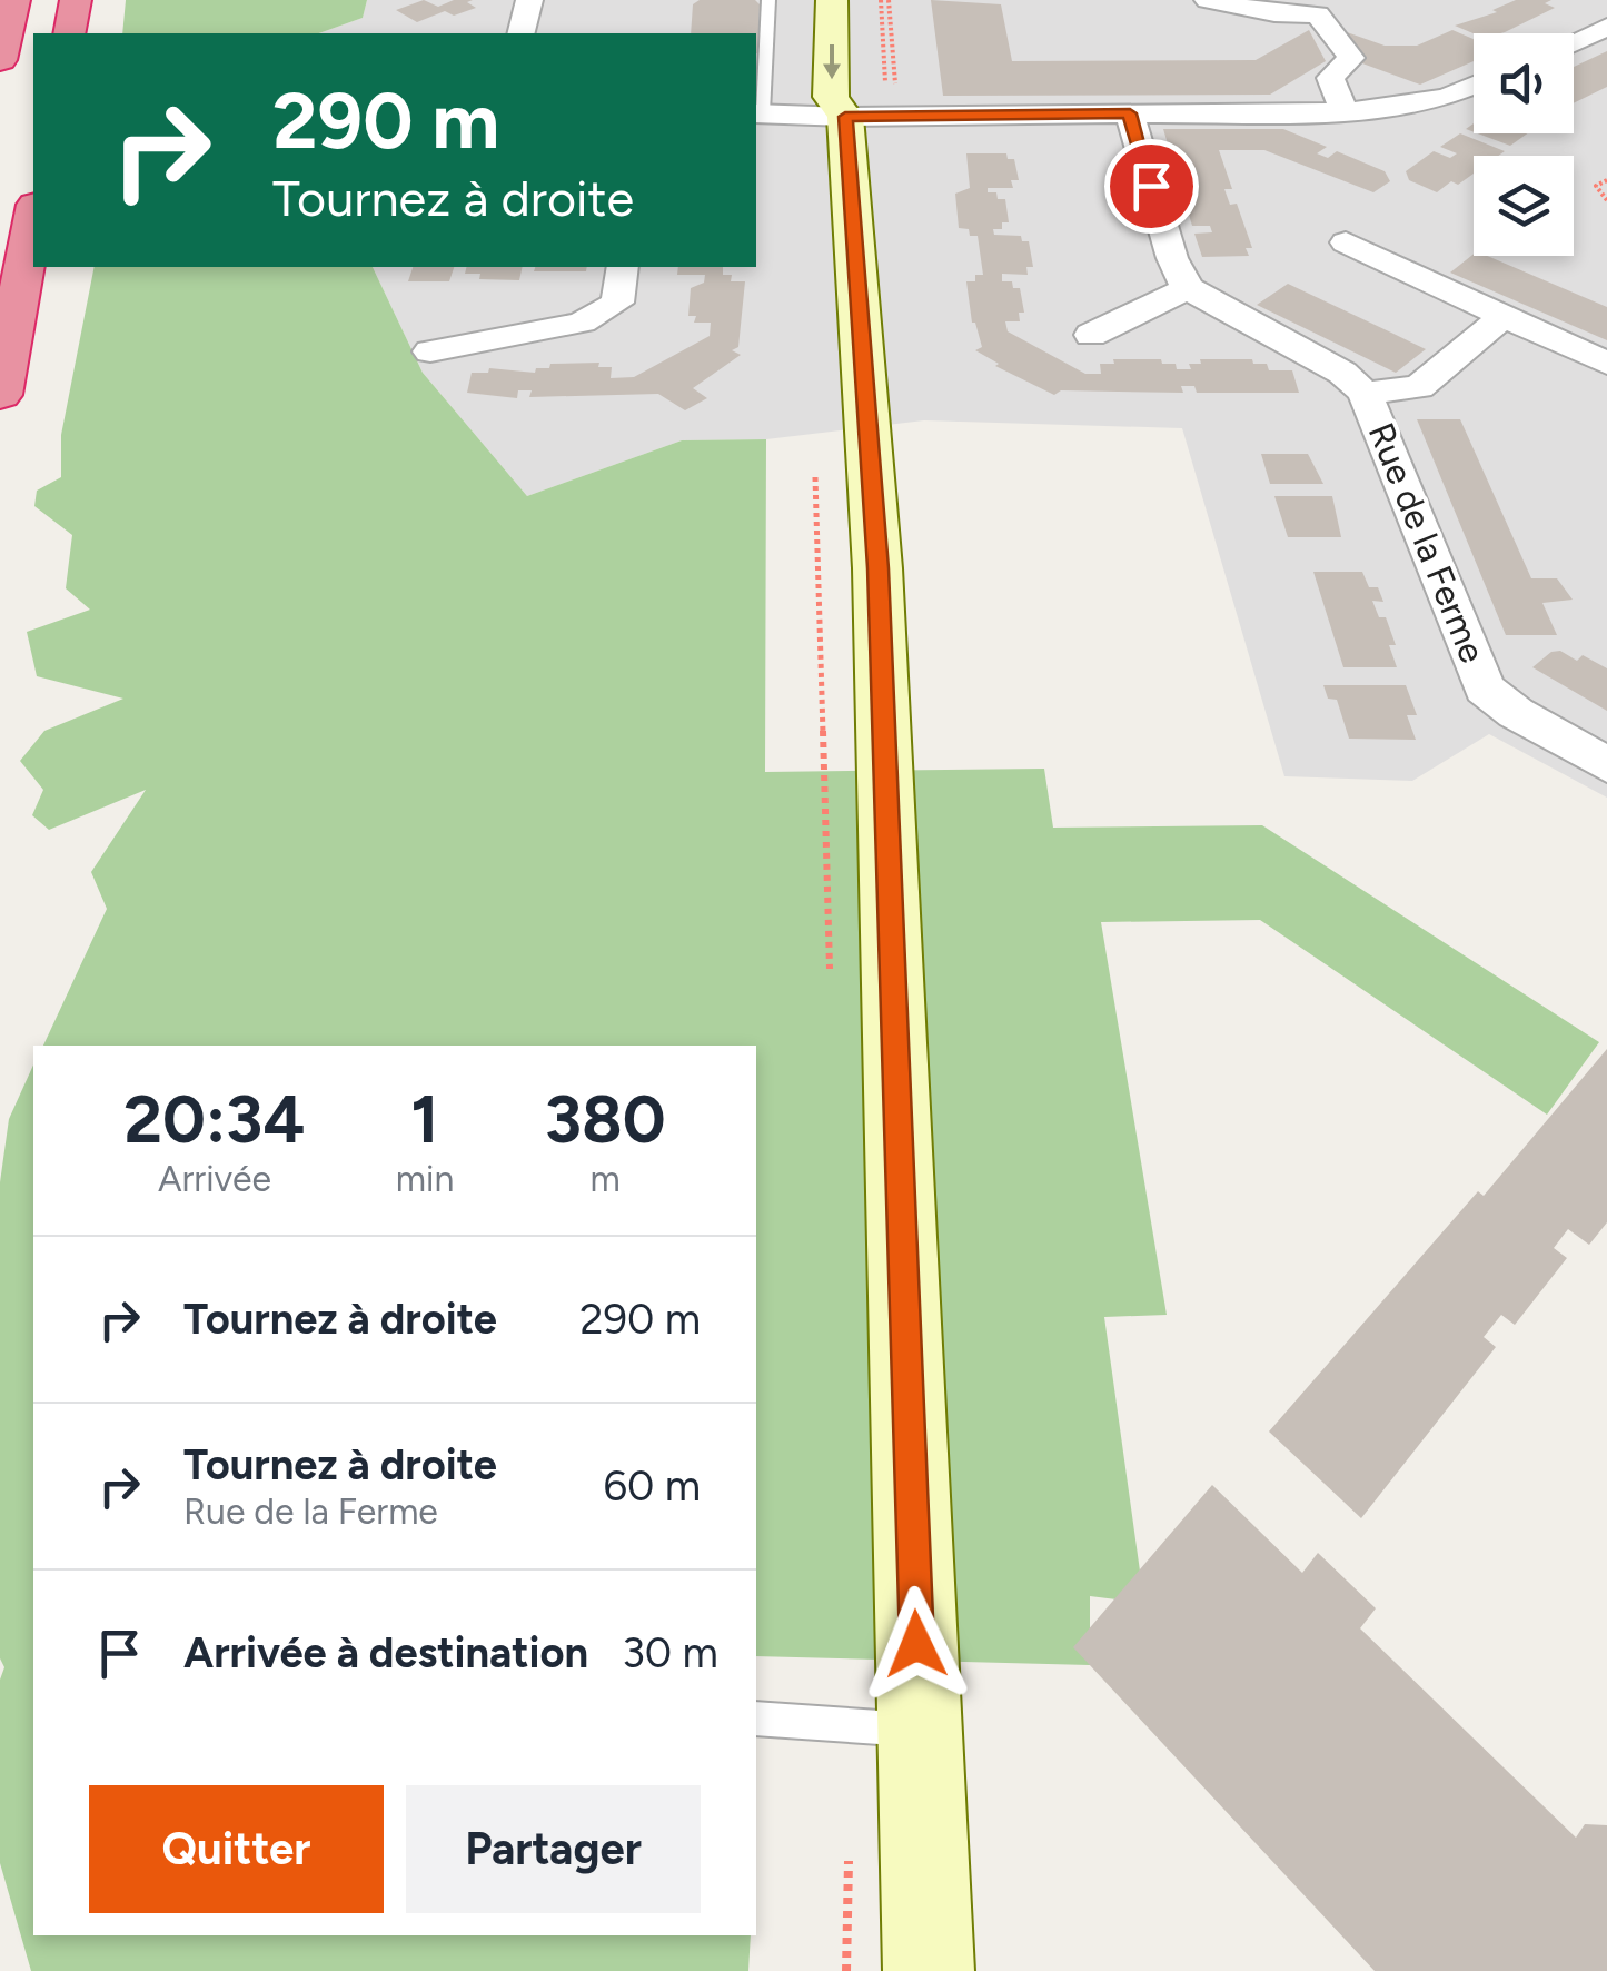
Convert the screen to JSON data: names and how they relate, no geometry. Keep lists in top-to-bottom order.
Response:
{
  "streets": {
    "street": ["Rue de la Ferme"]
  },
  "page": {
    "turn": ["290 m", "Tournez à droite"],
    "eta": [
      "20:34",
      "Arrivée",
      "1",
      "min",
      "380",
      "m"
    ],
    "list": [
      {
        "name": "Tournez à droite",
        "value": "290 m"
      },
      {
        "name": "Tournez à droite",
        "note": "Rue de la Ferme",
        "value": "60 m"
      },
      {
        "name": "Arrivée à destination",
        "value": "30 m"
      }
    ],
    "buttons": ["Quitter", "Partager"]
  }
}
